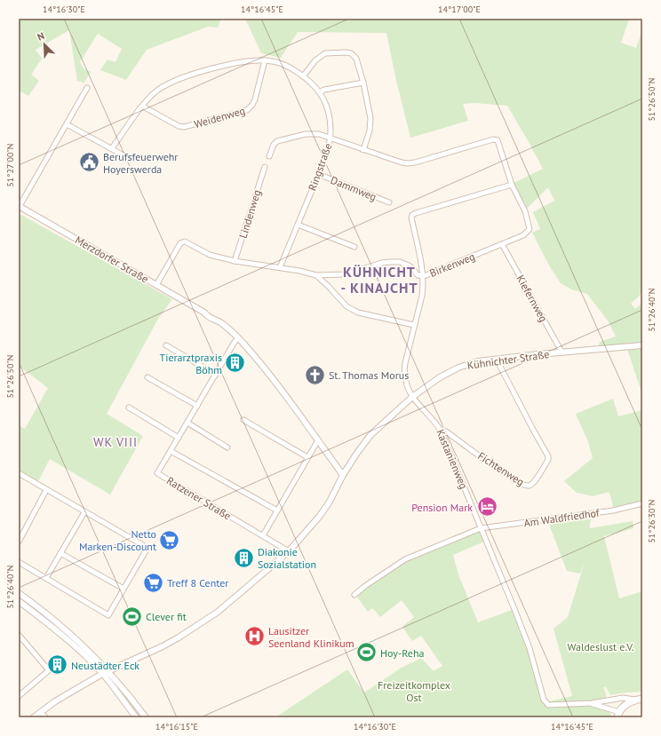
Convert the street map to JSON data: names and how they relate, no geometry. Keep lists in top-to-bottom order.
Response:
{
  "streets": {
    "street": [
      "Weidenweg",
      "Ringstraße",
      "Dammweg",
      "Lindenweg",
      "Merzdorfer Straße",
      "Birkenweg",
      "Kiefernweg",
      "Kühnichter Straße",
      "Kastanienweg",
      "Fichtenweg",
      "Ratzener Straße",
      "Am Waldfriedhof"
    ]
  },
  "crossings": [
    ["Weidenweg", "Ringstraße"],
    ["Ringstraße", "Dammweg"],
    ["Merzdorfer Straße", "Kühnichter Straße"],
    ["Merzdorfer Straße", "Ratzener Straße"],
    ["Birkenweg", "Kiefernweg"],
    ["Kiefernweg", "Kühnichter Straße"],
    ["Kühnichter Straße", "Kastanienweg"],
    ["Kühnichter Straße", "Fichtenweg"],
    ["Kühnichter Straße", "Ratzener Straße"],
    ["Kastanienweg", "Fichtenweg"],
    ["Kastanienweg", "Am Waldfriedhof"]
  ],
  "districts": ["KÜHNICHT - KINAJCHT", "WK VIII"],
  "parks": ["Waldeslust e.V.", "Freizeitkomplex Ost"],
  "places": {
    "public building": ["Berufsfeuerwehr Hoyerswerda"],
    "building": ["Tierarztpraxis Böhm", "Diakonie Sozialstation", "Neustädter Eck"],
    "church": ["St. Thomas Morus"],
    "hotel": ["Pension Mark"],
    "supermarket": ["Netto Marken-Discount", "Treff 8 Center"],
    "sports": ["Clever fit", "Hoy-Reha"],
    "hospital": ["Lausitzer Seenland Klinikum"]
  },
  "north": "top left",
  "coordinates": [
    "14°16'30\"E",
    "14°16'45\"E",
    "14°17'00\"E",
    "51°26'50\"N",
    "51°27'00\"N",
    "51°26'40\"N",
    "51°26'30\"N",
    "14°16'15\"E"
  ]
}
